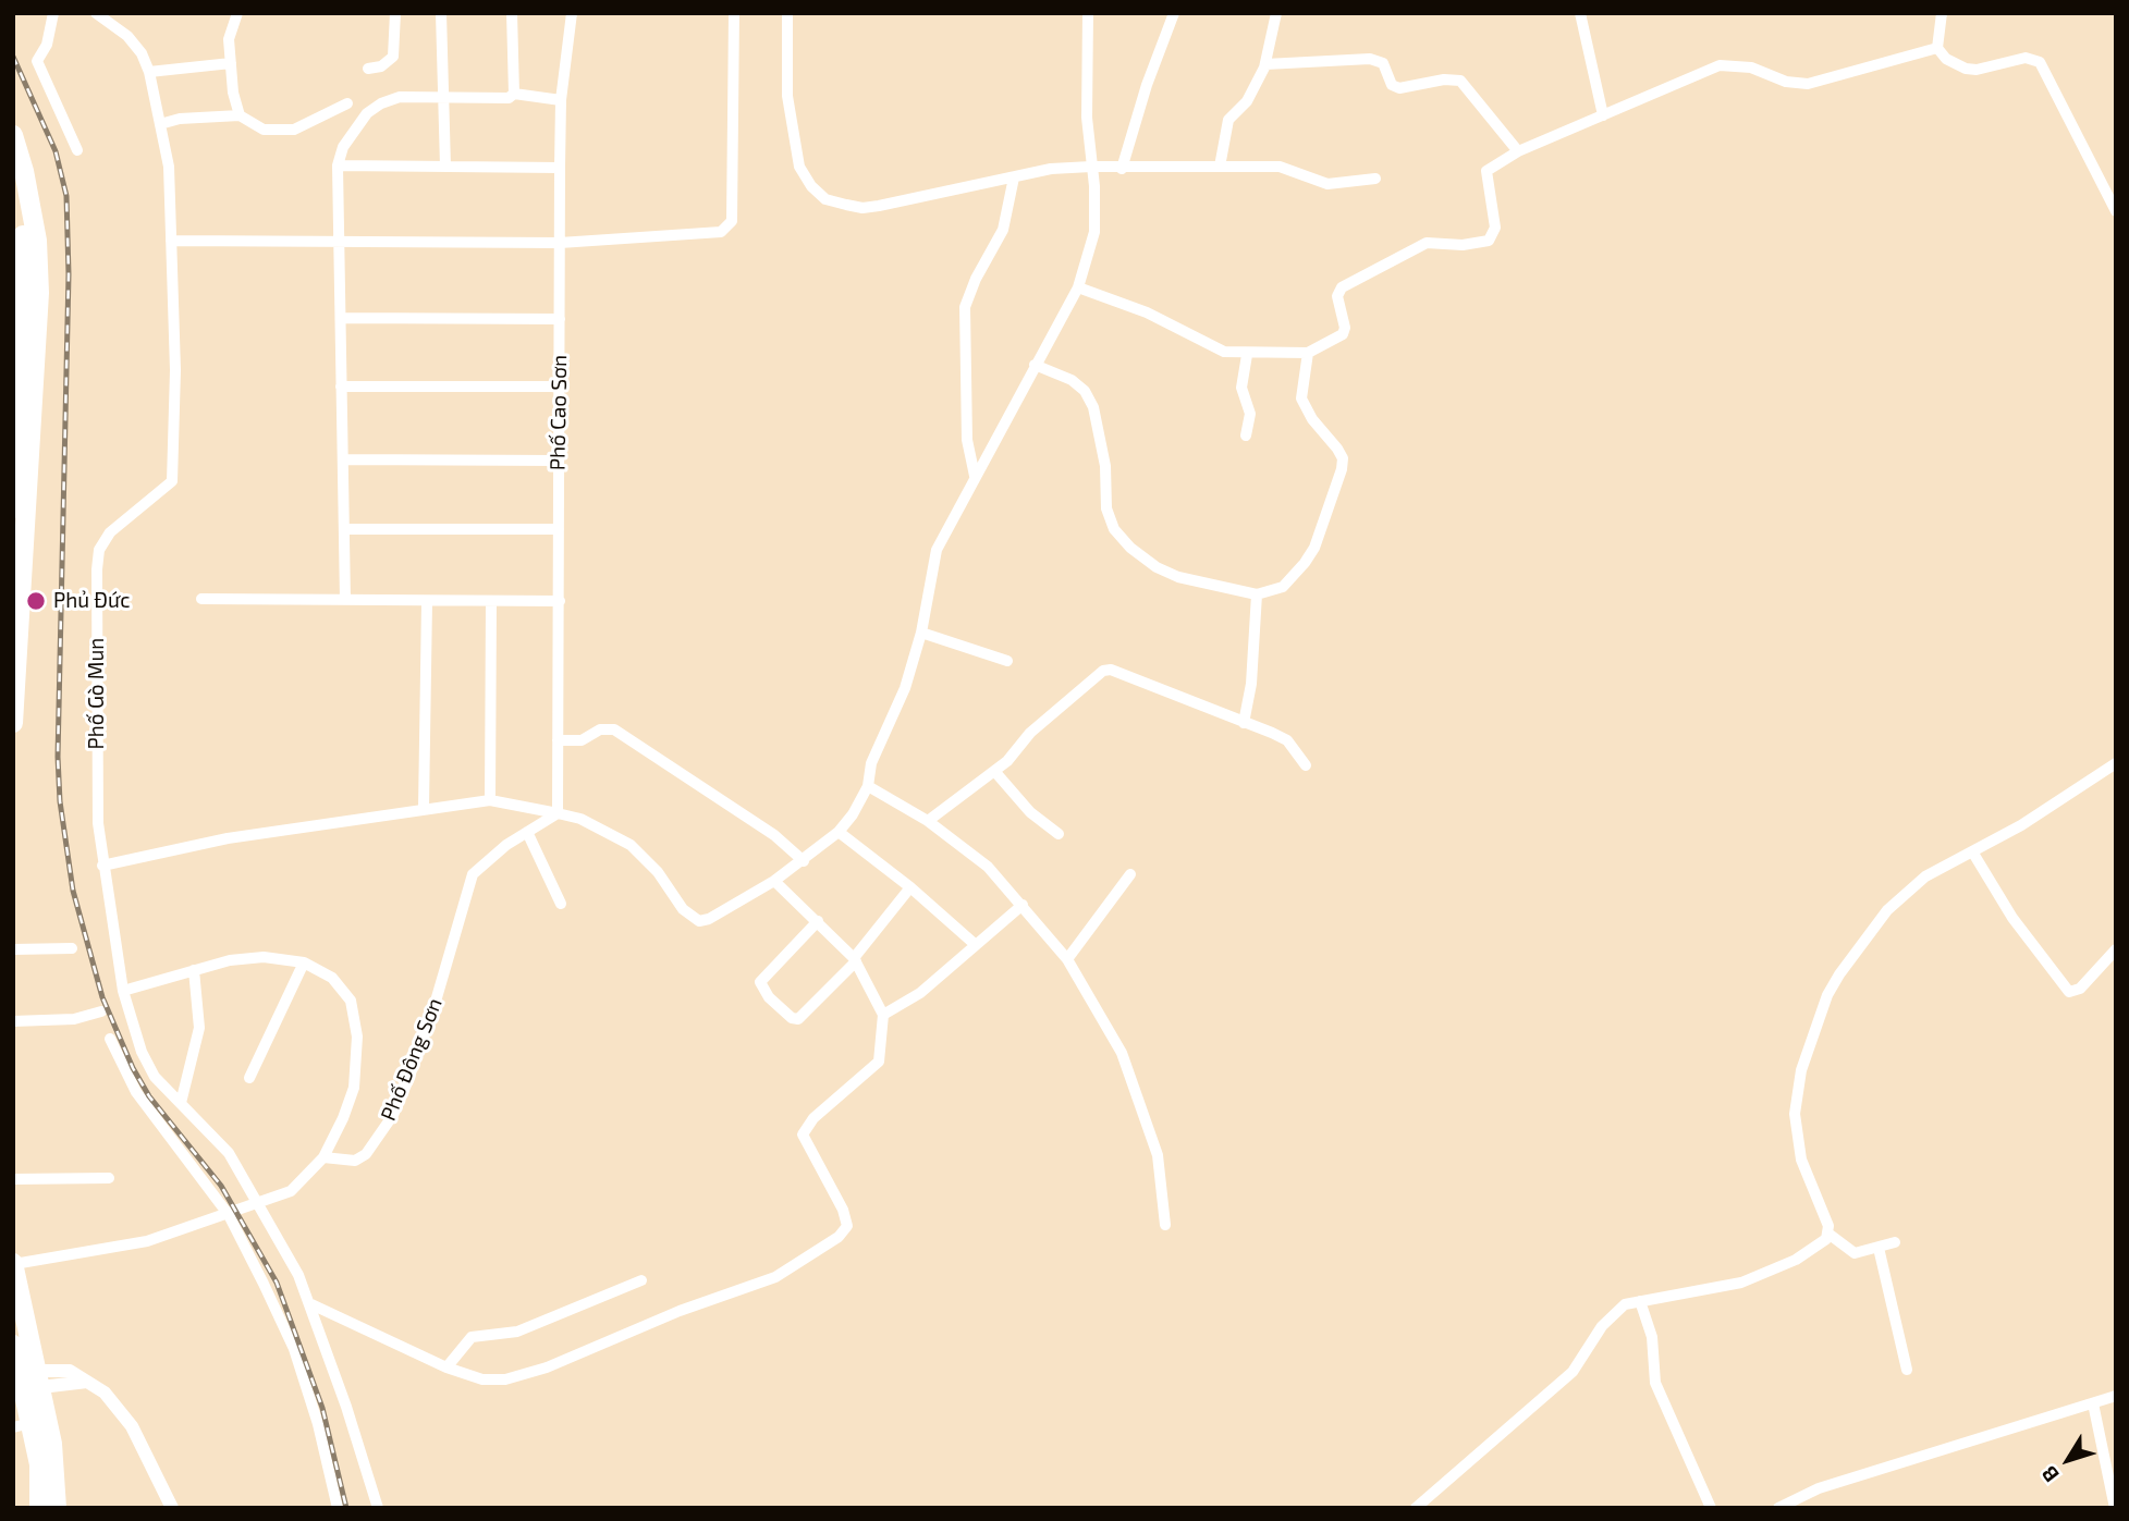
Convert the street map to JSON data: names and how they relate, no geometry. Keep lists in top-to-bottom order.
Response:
{
  "streets": {
    "street": ["Phố Cao Sơn", "Phố Gò Mun", "Phố Đông Sơn"]
  },
  "crossings": [
    ["Phố Cao Sơn", "Phố Đông Sơn"]
  ],
  "places": ["Phủ Đức"],
  "north": "bottom left"
}
